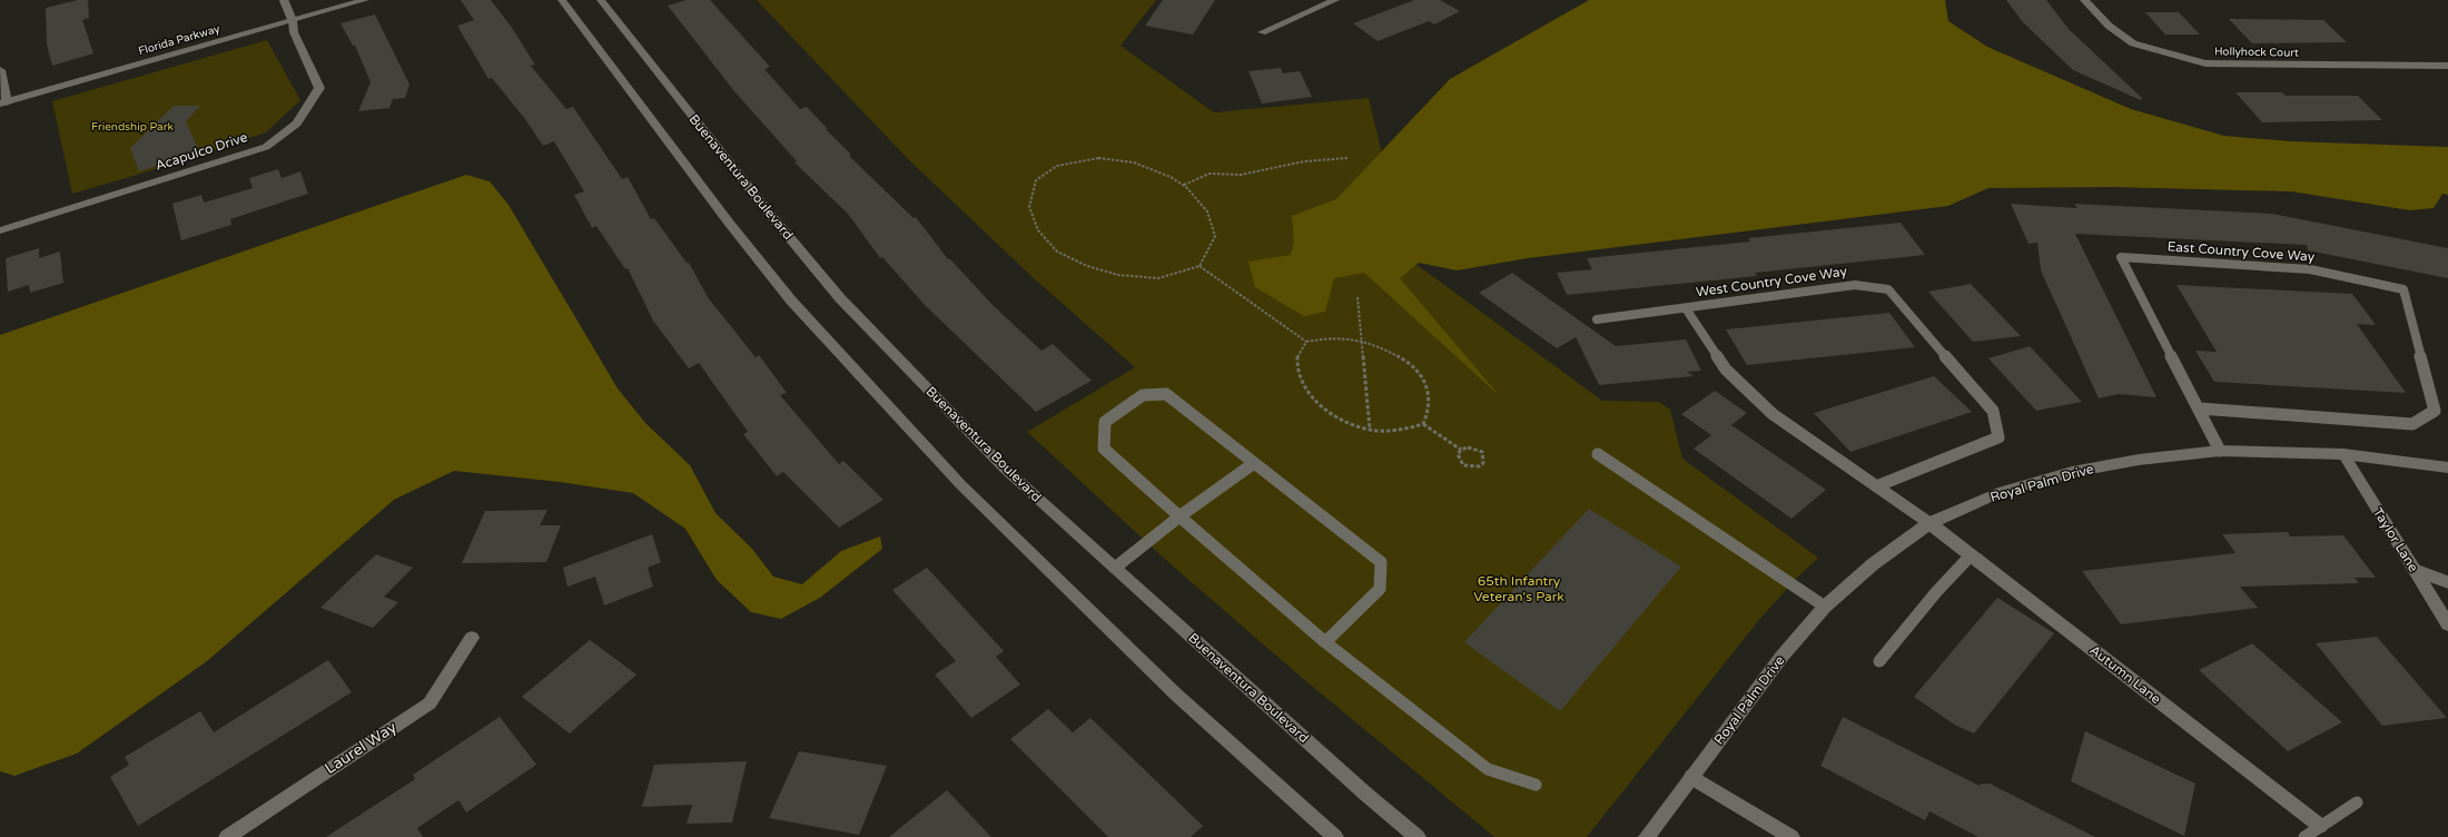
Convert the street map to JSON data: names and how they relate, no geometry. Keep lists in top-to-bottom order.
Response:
{
  "streets": {
    "street": [
      "Florida Parkway",
      "Hollyhock Court",
      "Acapulco Drive",
      "Buenaventura Boulevard",
      "Royal Palm Drive",
      "Taylor Lane",
      "Autumn Lane",
      "Laurel Way"
    ],
    "lane": ["East Country Cove Way", "West Country Cove Way"]
  },
  "crossings": [
    ["Florida Parkway", "Acapulco Drive"],
    ["East Country Cove Way", "Royal Palm Drive"],
    ["West Country Cove Way", "Royal Palm Drive"],
    ["West Country Cove Way", "Autumn Lane"],
    ["Royal Palm Drive", "Taylor Lane"],
    ["Royal Palm Drive", "Autumn Lane"]
  ],
  "parks": ["Friendship Park", "65th Infantry Veteran's Park"]
}
